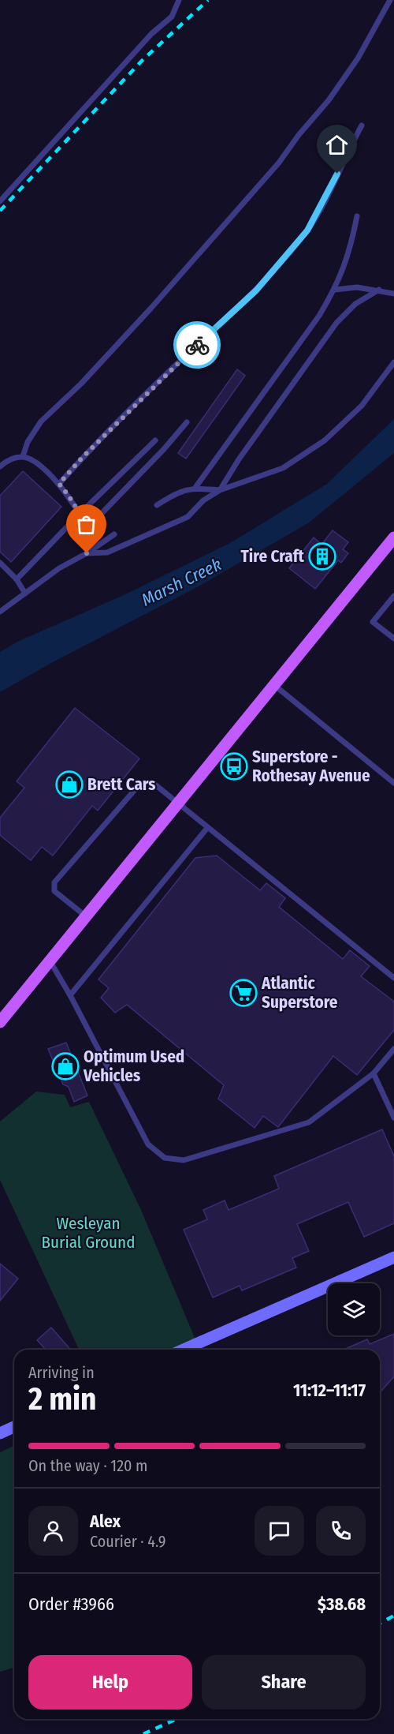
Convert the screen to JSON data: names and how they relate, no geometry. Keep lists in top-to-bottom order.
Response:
{
  "water": ["Marsh Creek"],
  "parks": ["Wesleyan Burial Ground"],
  "places": {
    "building": ["Tire Craft"],
    "bus stop": ["Superstore - Rothesay Avenue"],
    "shop": ["Brett Cars", "Optimum Used Vehicles"],
    "supermarket": ["Atlantic Superstore"]
  },
  "page": {
    "heading": ["2 min", "Arriving in", "11:12–11:17"],
    "panel": [
      "Alex",
      "Courier · 4.9",
      "Order #3966",
      "$38.68"
    ],
    "bar": "On the way · 120 m",
    "buttons": ["Help", "Share"]
  }
}
